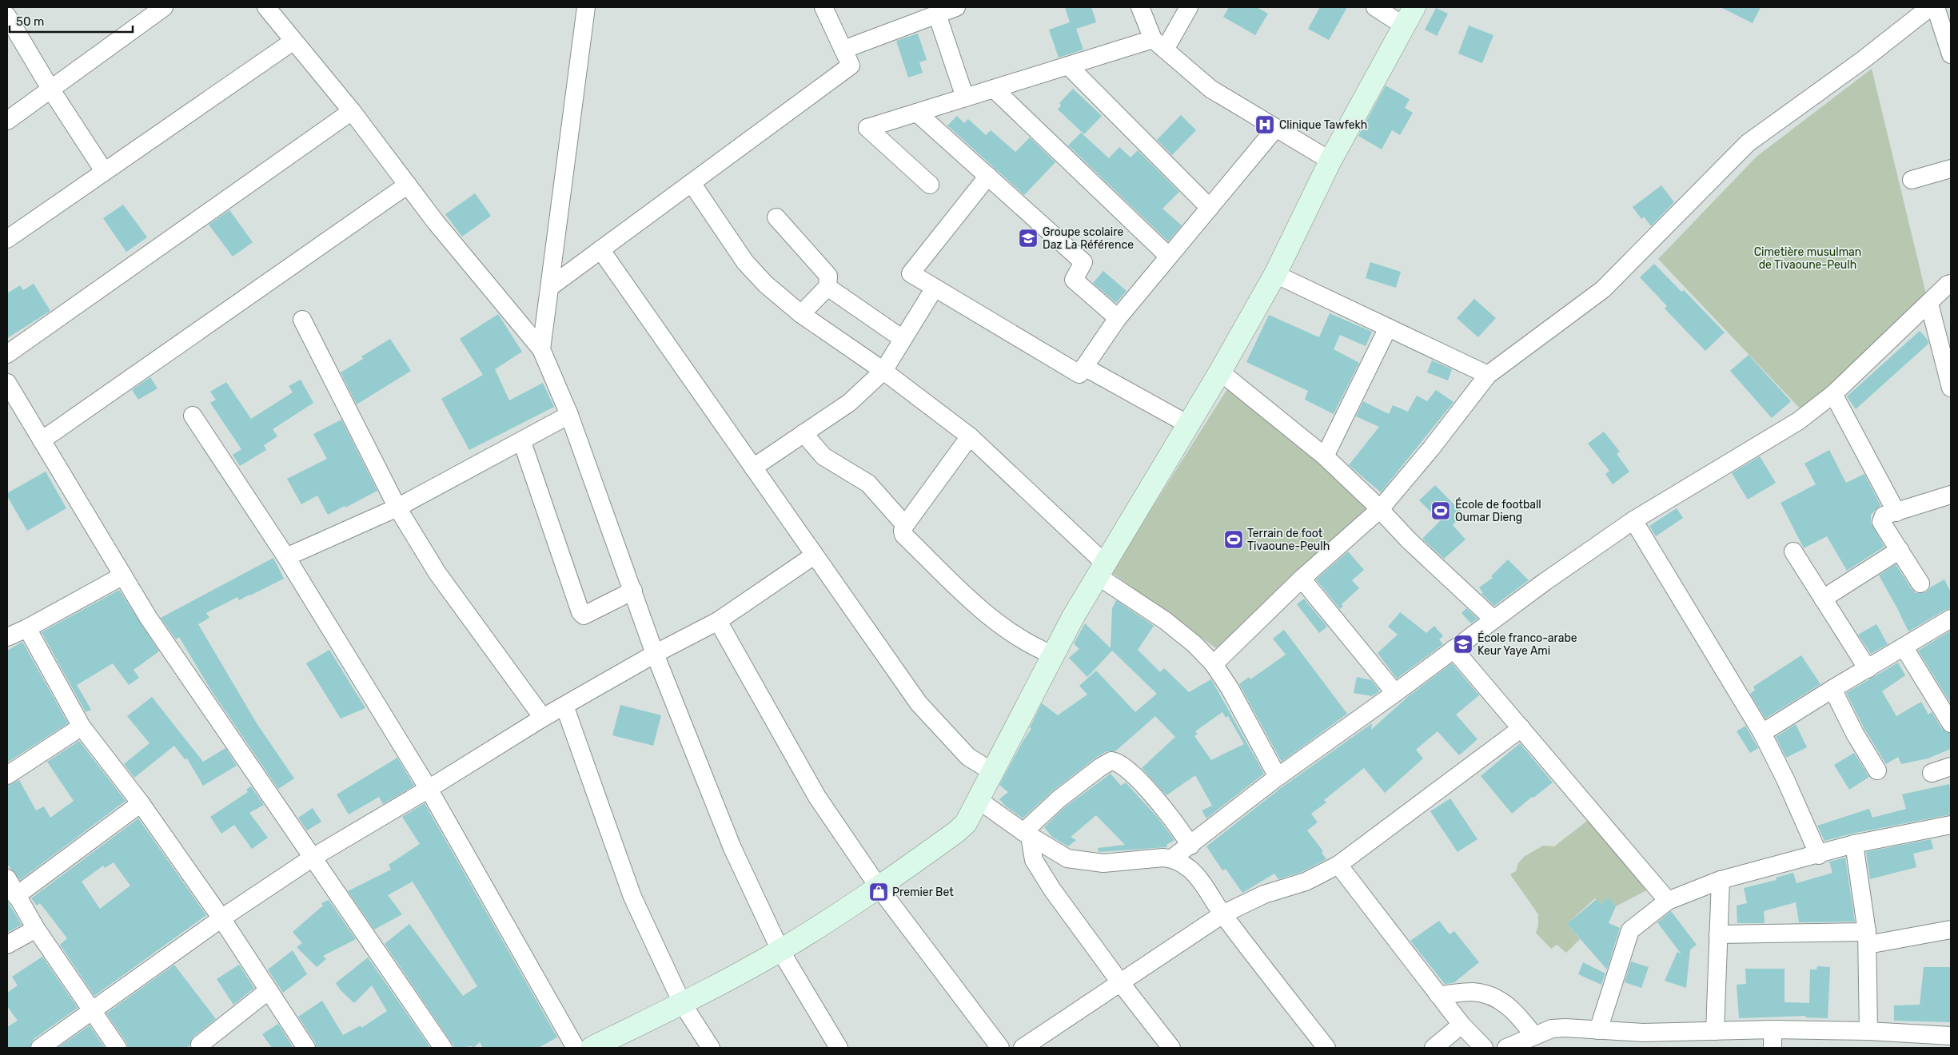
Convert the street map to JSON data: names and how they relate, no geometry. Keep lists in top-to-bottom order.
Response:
{
  "parks": ["Cimetière musulman de Tivaoune-Peulh"],
  "places": {
    "hospital": ["Clinique Tawfekh"],
    "school or university": ["Groupe scolaire Daz La Référence", "École franco-arabe Keur Yaye Ami"],
    "sports": ["École de football Oumar Dieng", "Terrain de foot Tivaoune-Peulh"],
    "shop": ["Premier Bet"]
  },
  "scale_bar": "50 m"
}
